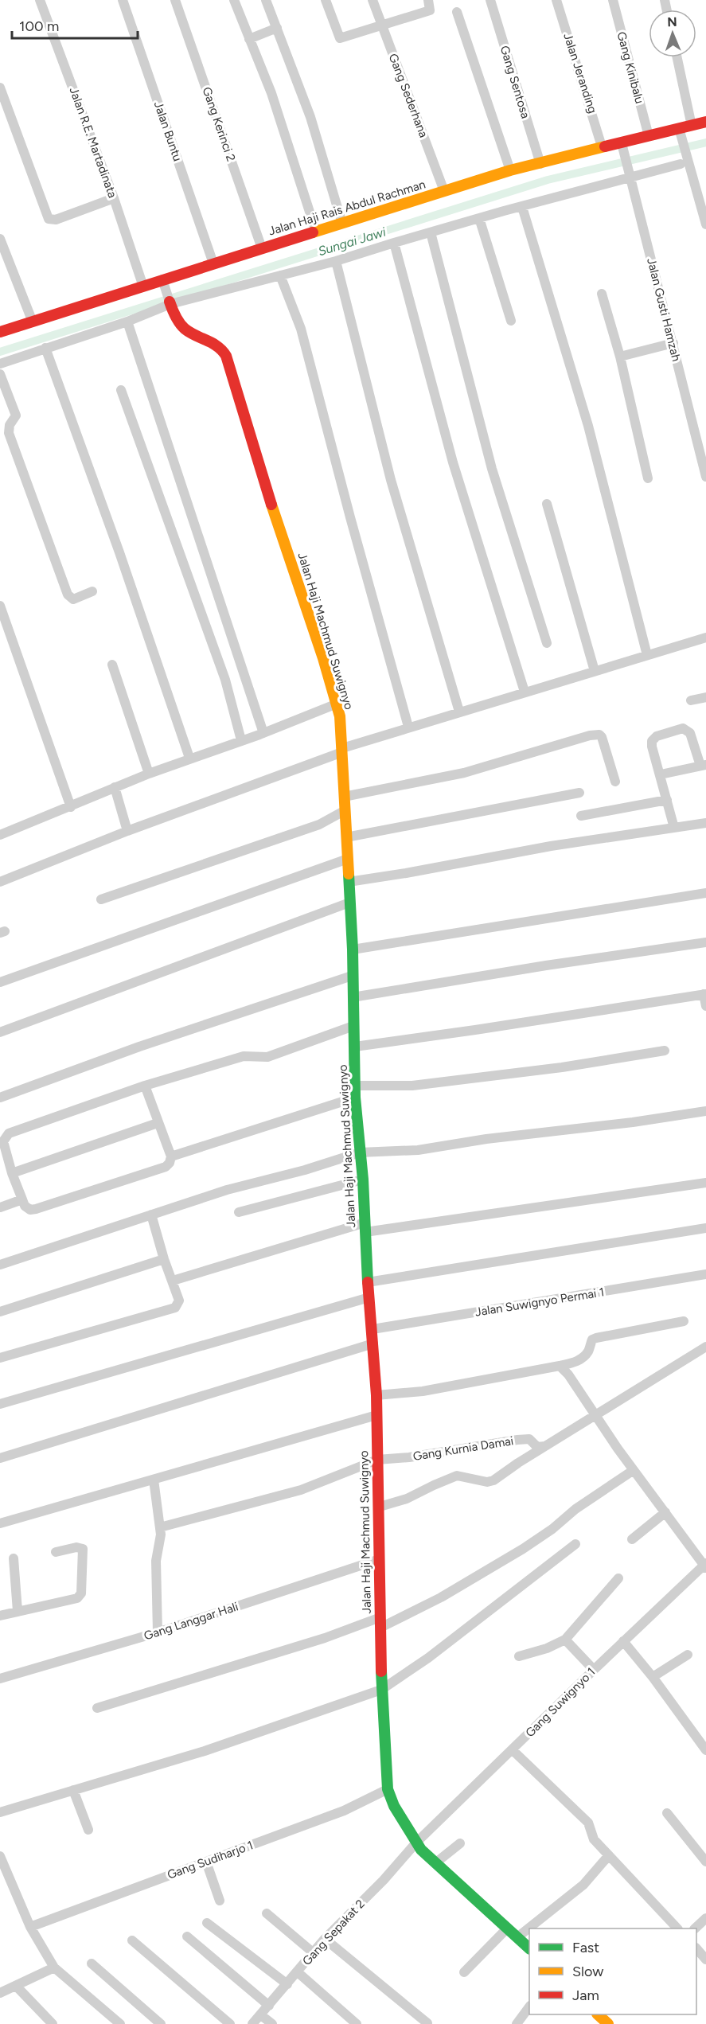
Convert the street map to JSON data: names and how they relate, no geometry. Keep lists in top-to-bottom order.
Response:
{
  "streets": {
    "street": [
      "Gang Kinibalu",
      "Jalan Jeranding",
      "Gang Sentosa",
      "Gang Sederhana",
      "Gang Kerinci 2",
      "Jalan Buntu",
      "Jalan R.E. Martadinata",
      "Jalan Haji Rais Abdul Rachman",
      "Jalan Gusti Hamzah",
      "Jalan Haji Machmud Suwignyo",
      "Jalan Suwignyo Permai 1",
      "Gang Kurnia Damai",
      "Gang Langgar Hali",
      "Gang Suwignyo 1",
      "Gang Sudiharjo 1",
      "Gang Sepakat 2"
    ]
  },
  "crossings": [
    ["Gang Kinibalu", "Jalan Haji Rais Abdul Rachman"],
    ["Jalan Jeranding", "Jalan Haji Rais Abdul Rachman"],
    ["Gang Sentosa", "Jalan Haji Rais Abdul Rachman"],
    ["Gang Sederhana", "Jalan Haji Rais Abdul Rachman"],
    ["Gang Kerinci 2", "Jalan Haji Rais Abdul Rachman"],
    ["Jalan Buntu", "Jalan Haji Rais Abdul Rachman"],
    ["Jalan R.E. Martadinata", "Jalan Haji Rais Abdul Rachman"],
    ["Jalan Haji Rais Abdul Rachman", "Jalan Gusti Hamzah"],
    ["Jalan Haji Machmud Suwignyo", "Jalan Suwignyo Permai 1"],
    ["Jalan Haji Machmud Suwignyo", "Gang Kurnia Damai"],
    ["Jalan Haji Machmud Suwignyo", "Gang Langgar Hali"],
    ["Jalan Haji Machmud Suwignyo", "Gang Suwignyo 1"],
    ["Jalan Haji Machmud Suwignyo", "Gang Sudiharjo 1"],
    ["Jalan Haji Machmud Suwignyo", "Gang Sepakat 2"],
    ["Gang Suwignyo 1", "Gang Sepakat 2"]
  ],
  "water": ["Sungai Jawi"],
  "legend": ["Fast", "Slow", "Jam"],
  "scale_bar": "100 m",
  "north": "top"
}
